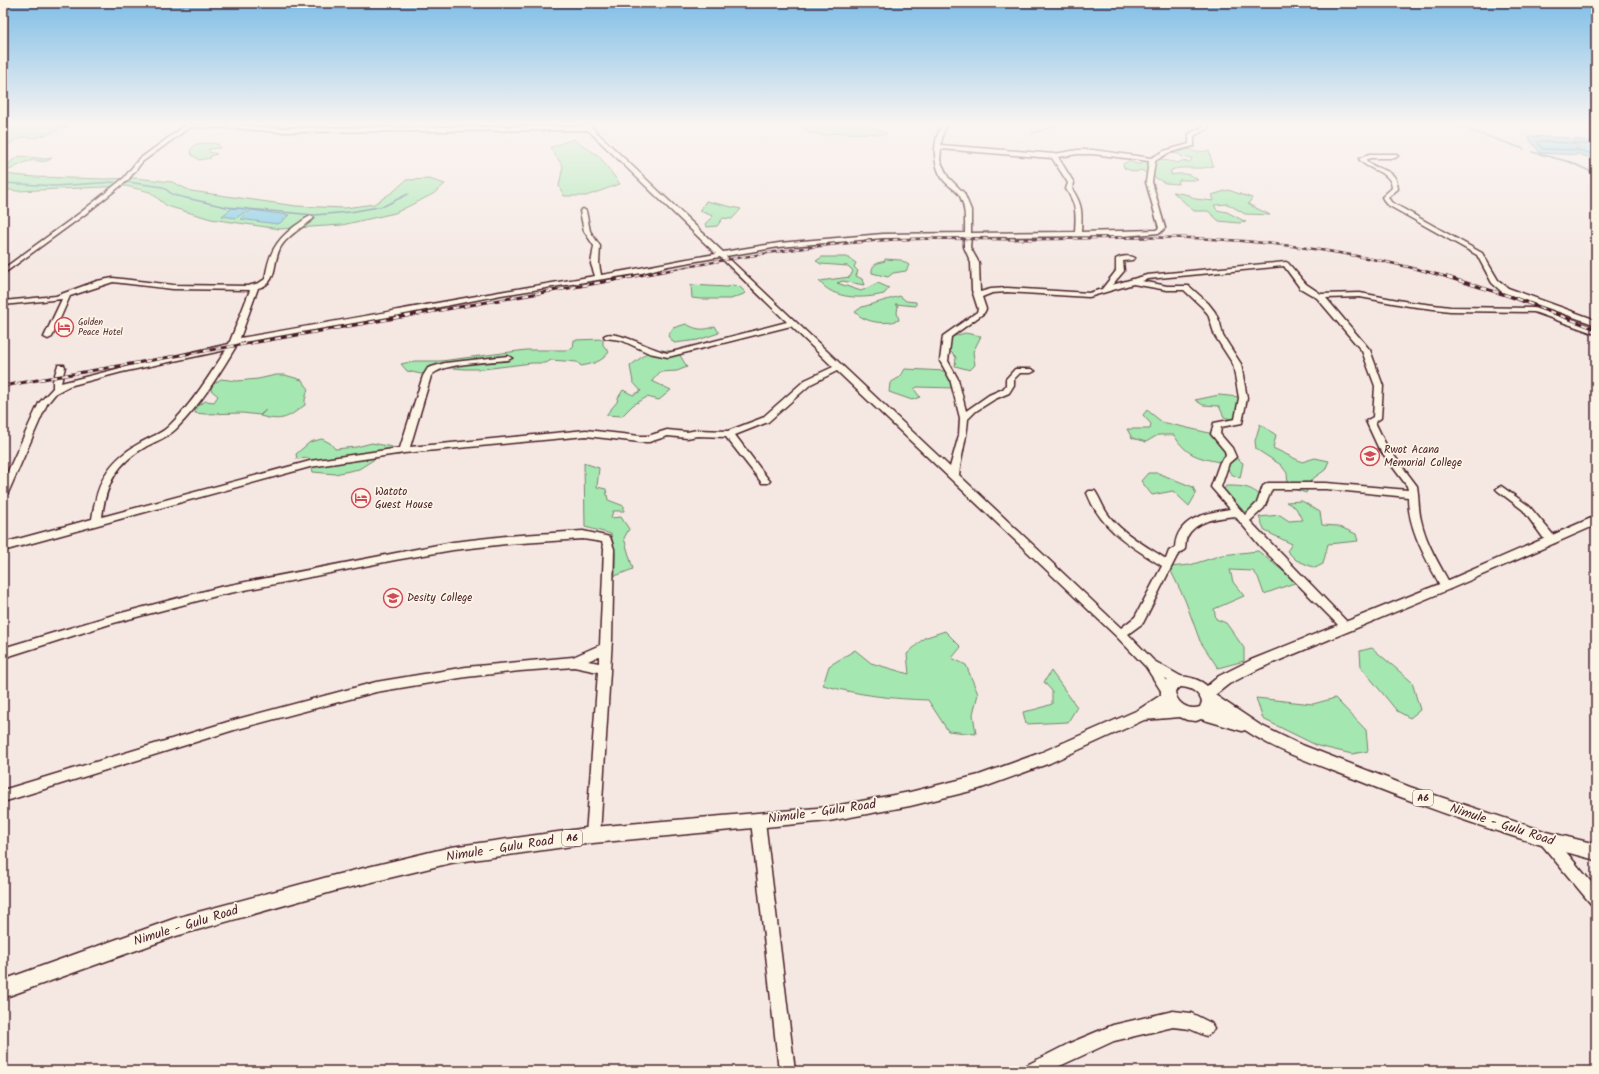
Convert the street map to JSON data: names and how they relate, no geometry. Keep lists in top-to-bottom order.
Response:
{
  "streets": {
    "main road": ["A6", "Nimule - Gulu Road"]
  },
  "crossings": [
    ["A6", "Nimule - Gulu Road"]
  ],
  "places": {
    "hotel": ["Golden Peace Hotel", "Watoto Guest House"],
    "school or university": ["Rwot Acana Memorial College", "Desity College"]
  }
}
